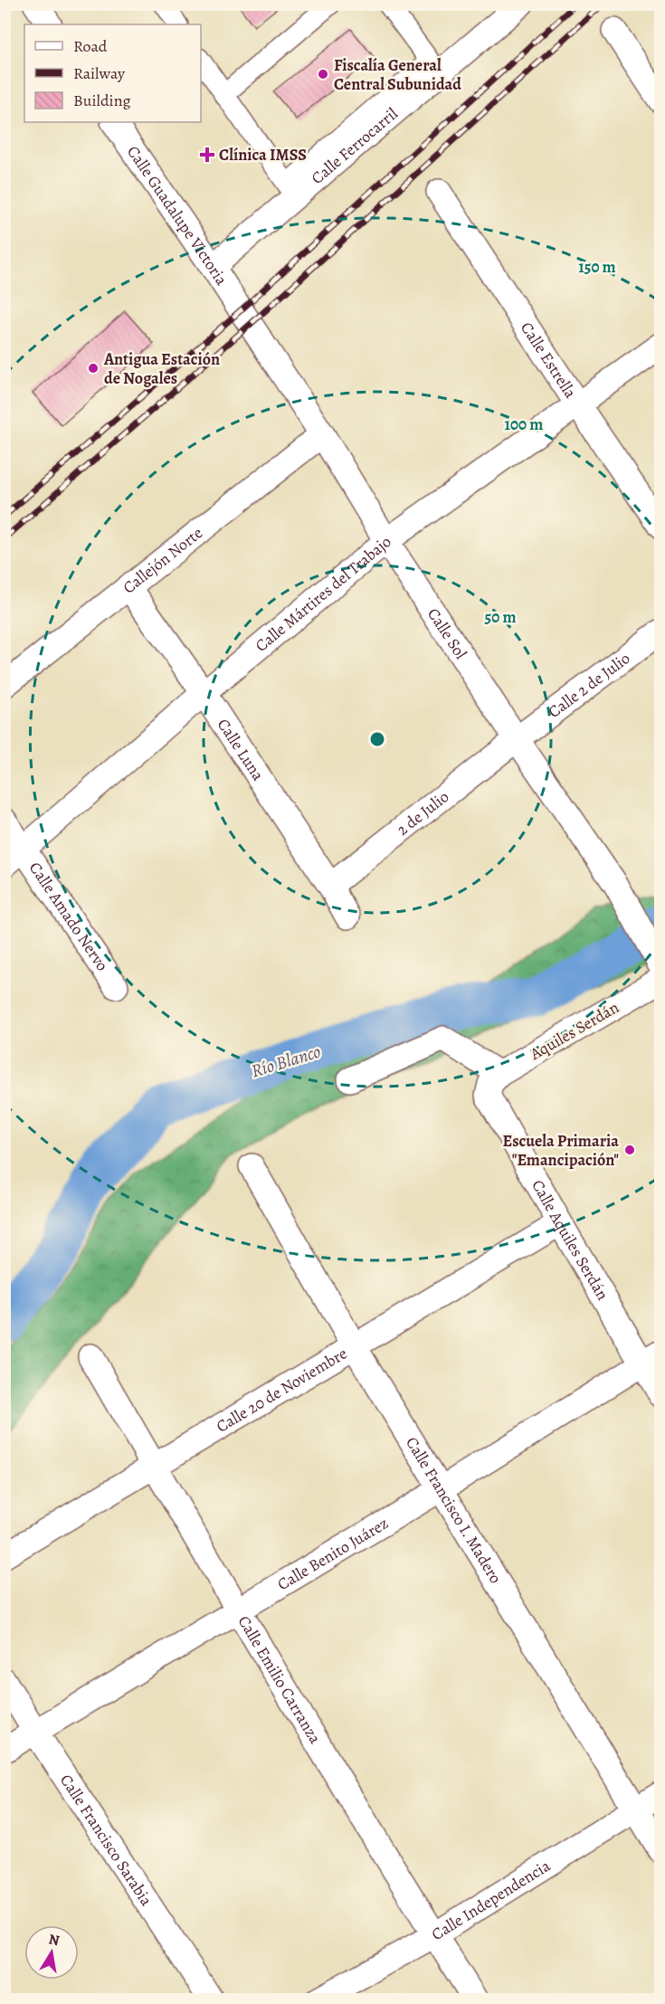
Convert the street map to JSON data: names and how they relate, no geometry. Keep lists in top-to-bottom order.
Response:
{
  "streets": {
    "street": [
      "Calle Ferrocarril",
      "Calle Guadalupe Victoria",
      "Calle Estrella",
      "Callejón Norte",
      "Calle Mártires del Trabajo",
      "Calle Sol",
      "Calle 2 de Julio",
      "Calle Luna",
      "2 de Julio",
      "Calle Amado Nervo",
      "Aquiles Serdán",
      "Calle Aquiles Serdán",
      "Calle 20 de Noviembre",
      "Calle Francisco I. Madero",
      "Calle Benito Juárez",
      "Calle Emilio Carranza",
      "Calle Francisco Sarabia",
      "Calle Independencia"
    ]
  },
  "crossings": [
    ["Calle Ferrocarril", "Calle Guadalupe Victoria"],
    ["Calle Guadalupe Victoria", "Calle Sol"],
    ["Calle Estrella", "Calle Mártires del Trabajo"],
    ["Callejón Norte", "Calle Sol"],
    ["Callejón Norte", "Calle Luna"],
    ["Calle Mártires del Trabajo", "Calle Sol"],
    ["Calle Mártires del Trabajo", "Calle Luna"],
    ["Calle Mártires del Trabajo", "Calle Amado Nervo"],
    ["Calle Sol", "Calle 2 de Julio"],
    ["Calle Sol", "2 de Julio"],
    ["Calle Sol", "Aquiles Serdán"],
    ["Calle 2 de Julio", "2 de Julio"],
    ["Calle Luna", "2 de Julio"],
    ["Aquiles Serdán", "Calle Aquiles Serdán"],
    ["Calle Aquiles Serdán", "Calle 20 de Noviembre"],
    ["Calle Aquiles Serdán", "Calle Benito Juárez"],
    ["Calle 20 de Noviembre", "Calle Francisco I. Madero"],
    ["Calle 20 de Noviembre", "Calle Emilio Carranza"],
    ["Calle Francisco I. Madero", "Calle Benito Juárez"],
    ["Calle Francisco I. Madero", "Calle Independencia"],
    ["Calle Benito Juárez", "Calle Emilio Carranza"],
    ["Calle Benito Juárez", "Calle Francisco Sarabia"],
    ["Calle Emilio Carranza", "Calle Independencia"]
  ],
  "water": ["Río Blanco"],
  "places": {
    "other": ["Fiscalía General Central Subunidad", "Antigua Estación de Nogales", "Escuela Primaria \"Emancipación\""],
    "health": ["Clínica IMSS"]
  },
  "legend": ["Road", "Railway", "Building"],
  "north": "top",
  "rings": ["150 m", "100 m", "50 m"]
}
